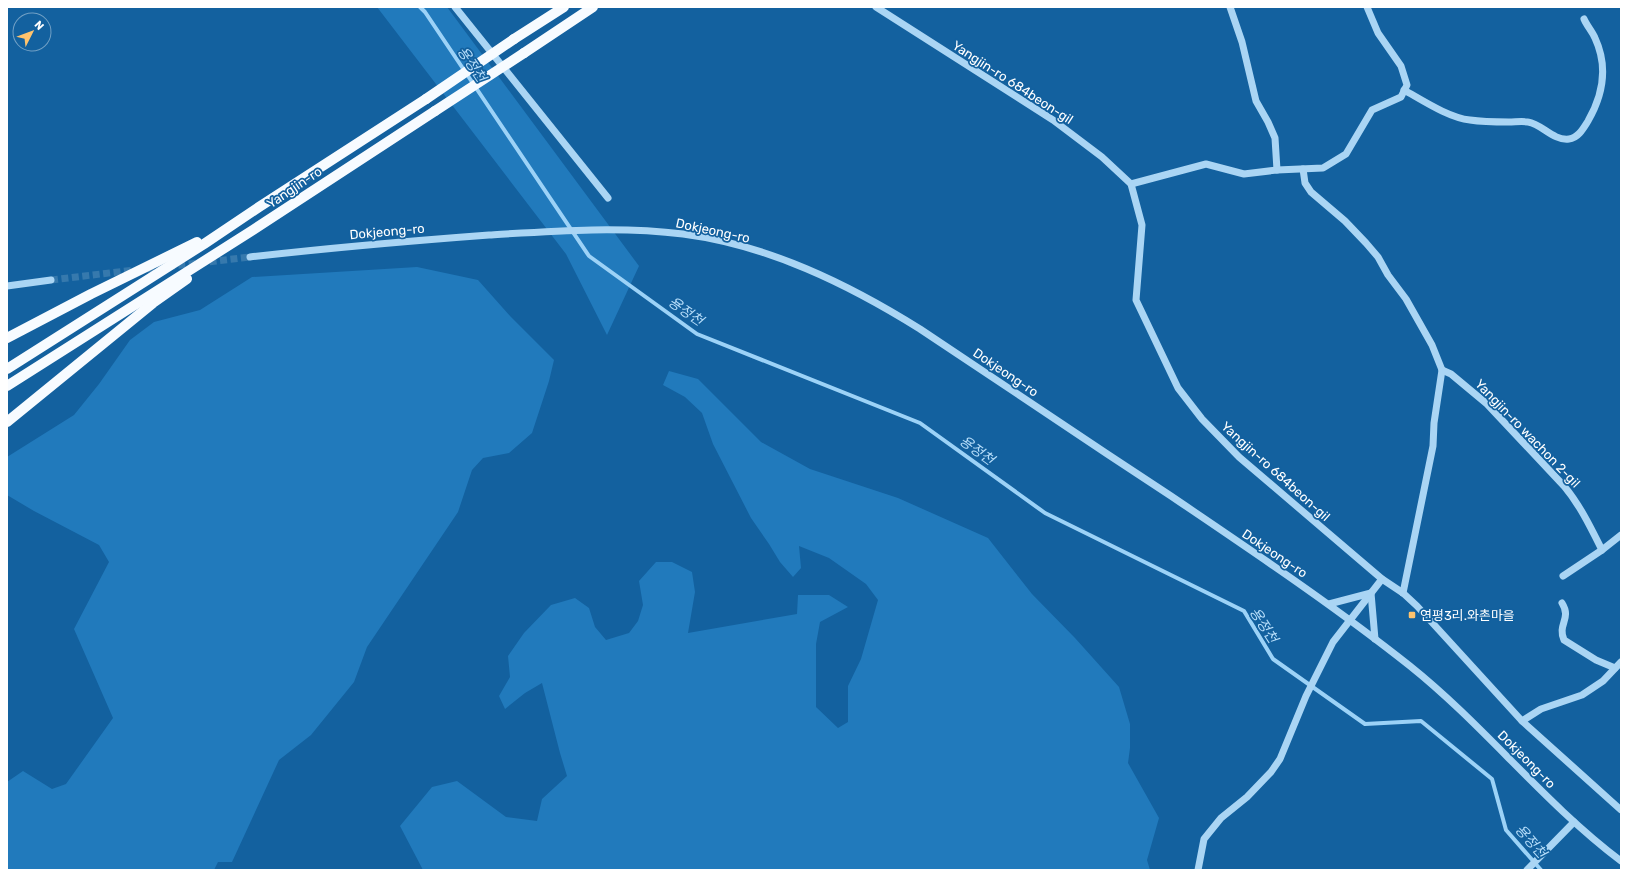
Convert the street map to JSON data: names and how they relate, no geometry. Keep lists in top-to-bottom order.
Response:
{
  "streets": {
    "main road": ["Yangjin-ro"],
    "street": ["Yangjin-ro 684beon-gil", "Dokjeong-ro", "Yangjin-ro wachon 2-gil"]
  },
  "water": ["용정천"],
  "places": {
    "transit": ["연평3리.와촌마을"]
  },
  "north": "top right"
}
